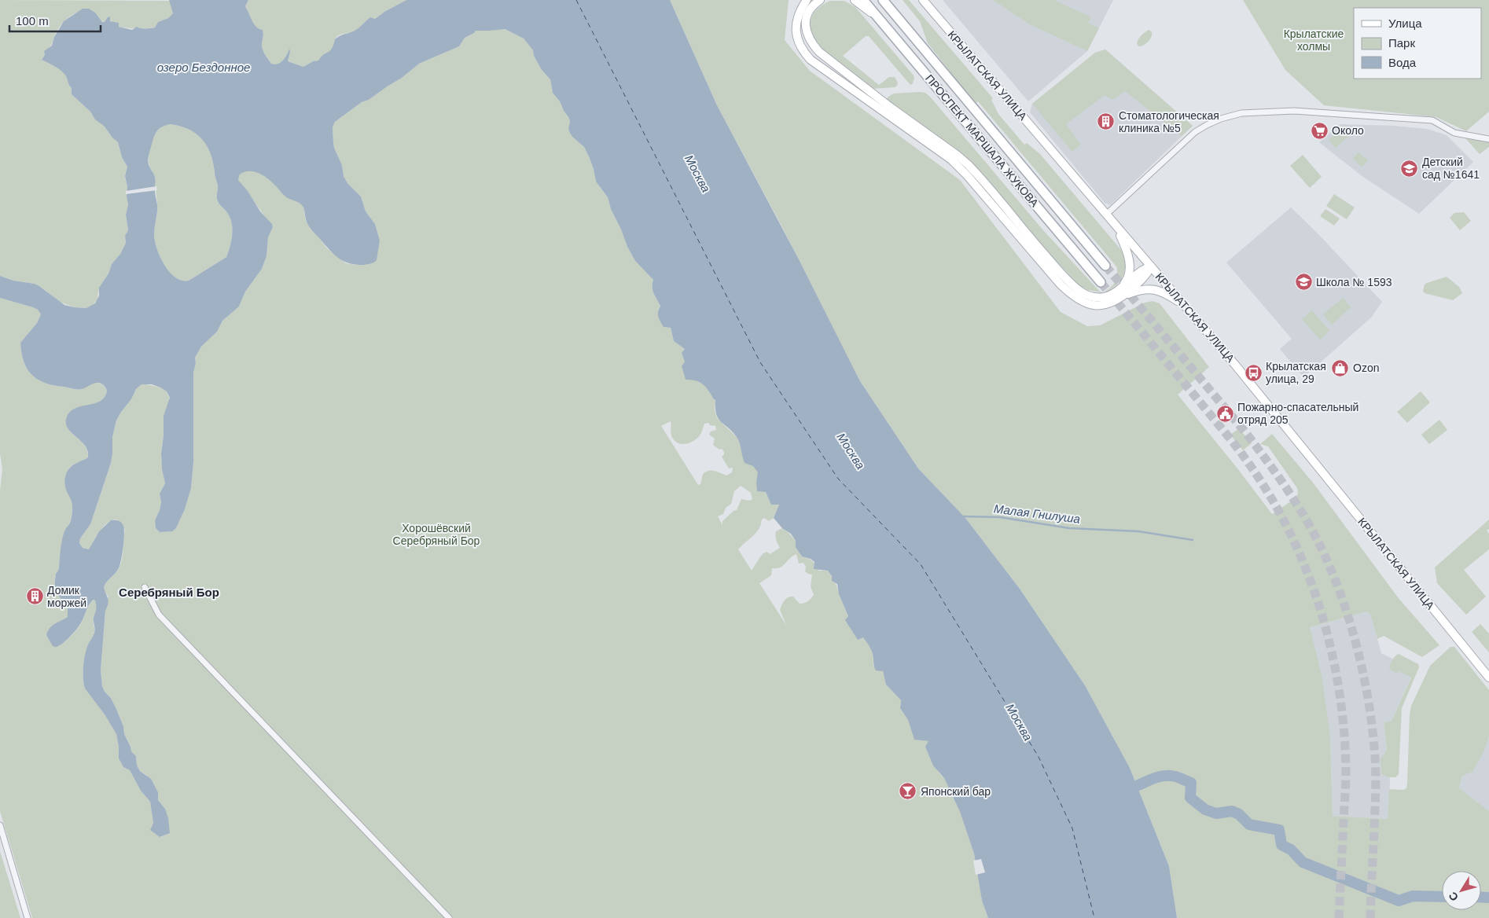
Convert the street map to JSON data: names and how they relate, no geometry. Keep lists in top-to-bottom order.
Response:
{
  "streets": {
    "main road": ["КРЫЛАТСКАЯ УЛИЦА", "ПРОСПЕКТ МАРШАЛА ЖУКОВА"]
  },
  "districts": ["Серебряный Бор"],
  "water": ["озеро Бездонное", "Москва", "Малая Гнилуша"],
  "parks": ["Крылатские холмы", "Хорошёвский Серебряный Бор"],
  "places": {
    "building": ["Стоматологическая клиника №5", "Домик моржей"],
    "supermarket": ["Около"],
    "school or university": ["Детский сад №1641", "Школа № 1593"],
    "shop": ["Ozon"],
    "bus stop": ["Крылатская улица, 29"],
    "public building": ["Пожарно-спасательный отряд 205"],
    "bar": ["Японский бар"]
  },
  "legend": ["Улица", "Парк", "Вода"],
  "scale_bar": "100 m",
  "north": "bottom left"
}
